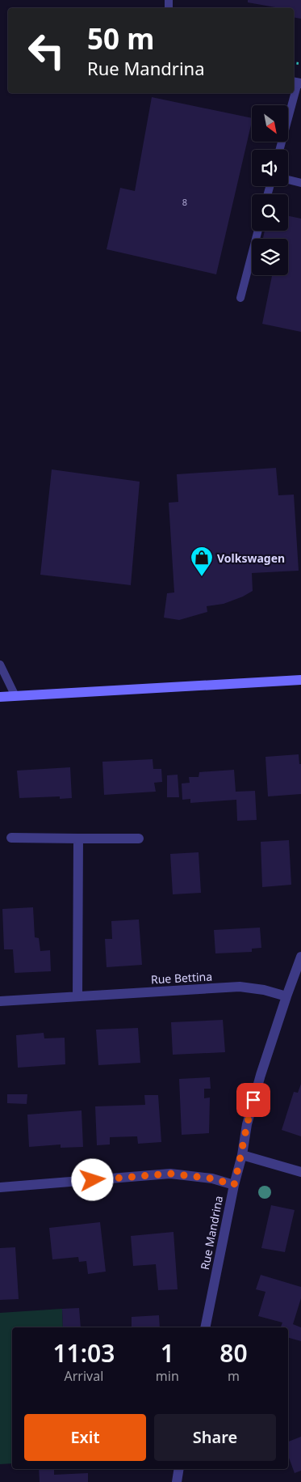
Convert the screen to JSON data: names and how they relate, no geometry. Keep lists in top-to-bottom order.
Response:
{
  "streets": {
    "street": ["Rue Bettina", "Rue Mandrina"]
  },
  "crossings": [
    ["Rue Bettina", "Rue Mandrina"]
  ],
  "places": {
    "shop": ["Volkswagen"]
  },
  "house_numbers": ["8"],
  "north": "bottom right",
  "page": {
    "turn": ["50 m", "Rue Mandrina"],
    "eta": [
      "11:03",
      "Arrival",
      "1",
      "min",
      "80",
      "m"
    ],
    "buttons": ["Exit", "Share"]
  }
}
